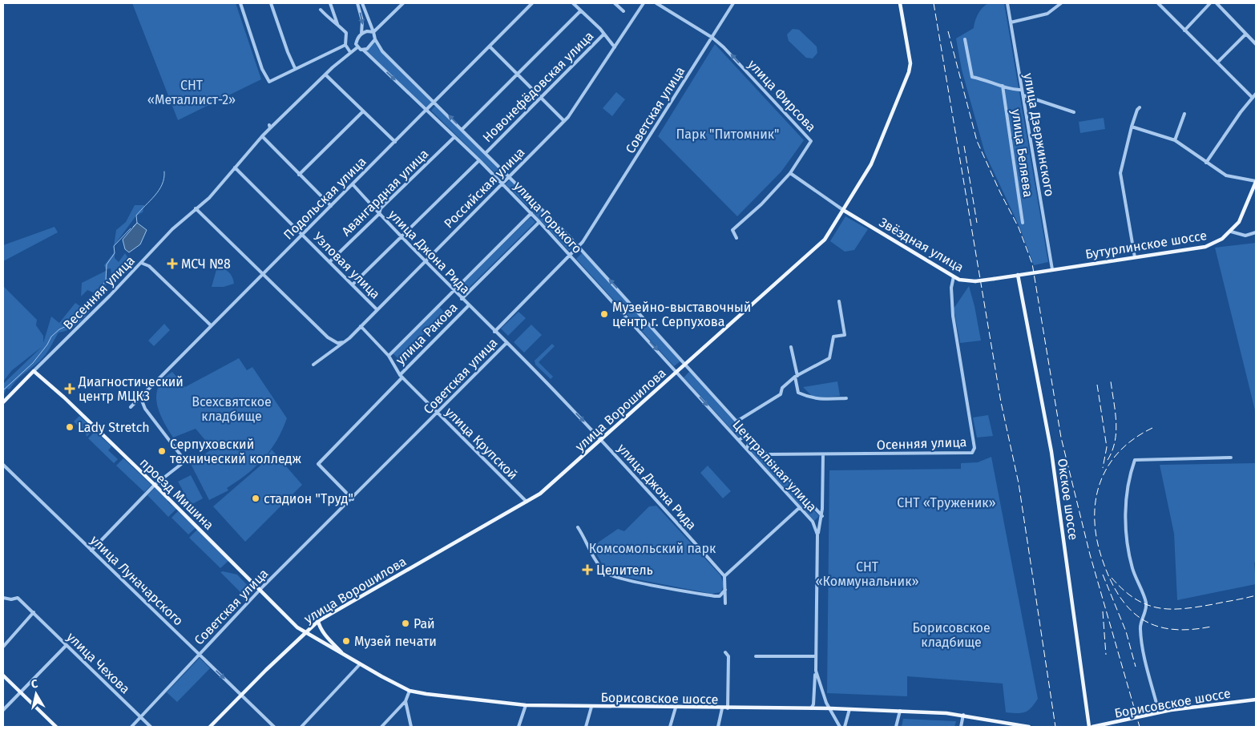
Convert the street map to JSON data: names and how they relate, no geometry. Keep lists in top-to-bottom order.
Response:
{
  "streets": {
    "main road": [
      "Звёздная улица",
      "Бутурлинское шоссе",
      "Весенняя улица",
      "улица Ворошилова",
      "проезд Мишина",
      "Окское шоссе",
      "Борисовское шоссе"
    ],
    "street": [
      "Новонефёдовская улица",
      "улица Фирсова",
      "Советская улица",
      "улица Дзержинского",
      "улица Беляева",
      "Российская улица",
      "Авангардная улица",
      "Подольская улица",
      "улица Горького",
      "улица Джона Рида",
      "Узловая улица",
      "улица Ракова",
      "улица Крупской",
      "Осенняя улица",
      "Центральная улица",
      "улица Луначарского",
      "улица Чехова"
    ]
  },
  "crossings": [
    ["Новонефёдовская улица", "улица Горького"],
    ["улица Фирсова", "Советская улица"],
    ["Советская улица", "улица Горького"],
    ["Советская улица", "улица Джона Рида"],
    ["Советская улица", "улица Ракова"],
    ["Советская улица", "улица Крупской"],
    ["Советская улица", "проезд Мишина"],
    ["Советская улица", "улица Луначарского"],
    ["Советская улица", "улица Чехова"],
    ["улица Дзержинского", "Бутурлинское шоссе"],
    ["Российская улица", "улица Горького"],
    ["Российская улица", "улица Джона Рида"],
    ["Российская улица", "Узловая улица"],
    ["Российская улица", "улица Крупской"],
    ["Авангардная улица", "улица Горького"],
    ["Авангардная улица", "улица Джона Рида"],
    ["Авангардная улица", "Узловая улица"],
    ["Подольская улица", "улица Горького"],
    ["Подольская улица", "улица Джона Рида"],
    ["Подольская улица", "Узловая улица"],
    ["улица Горького", "Весенняя улица"],
    ["улица Горького", "улица Ракова"],
    ["улица Горького", "улица Ворошилова"],
    ["улица Горького", "Центральная улица"],
    ["Звёздная улица", "улица Ворошилова"],
    ["Звёздная улица", "Осенняя улица"],
    ["Звёздная улица", "Окское шоссе"],
    ["улица Джона Рида", "улица Ракова"],
    ["улица Джона Рида", "улица Ворошилова"],
    ["Узловая улица", "Весенняя улица"],
    ["Весенняя улица", "проезд Мишина"],
    ["улица Ракова", "улица Крупской"],
    ["улица Ворошилова", "улица Крупской"],
    ["улица Ворошилова", "Центральная улица"],
    ["улица Ворошилова", "проезд Мишина"],
    ["улица Ворошилова", "улица Луначарского"],
    ["улица Ворошилова", "Борисовское шоссе"],
    ["Осенняя улица", "Центральная улица"],
    ["Центральная улица", "Борисовское шоссе"],
    ["проезд Мишина", "Борисовское шоссе"],
    ["Окское шоссе", "Борисовское шоссе"]
  ],
  "one_way": ["улица Фирсова"],
  "parks": [
    "СНТ «Металлист-2»",
    "Парк \"Питомник\"",
    "Всехсвятское кладбище",
    "СНТ «Труженик»",
    "Комсомольский парк",
    "СНТ «Коммунальник»",
    "Борисовское кладбище"
  ],
  "places": {
    "health": ["МСЧ №8", "Диагностический центр МЦК3", "Целитель"],
    "other": [
      "Музейно-выставочный центр г. Серпухова",
      "Lady Stretch",
      "Серпуховский технический колледж",
      "стадион \"Труд\"",
      "Рай",
      "Музей печати"
    ]
  },
  "north": "top"
}
